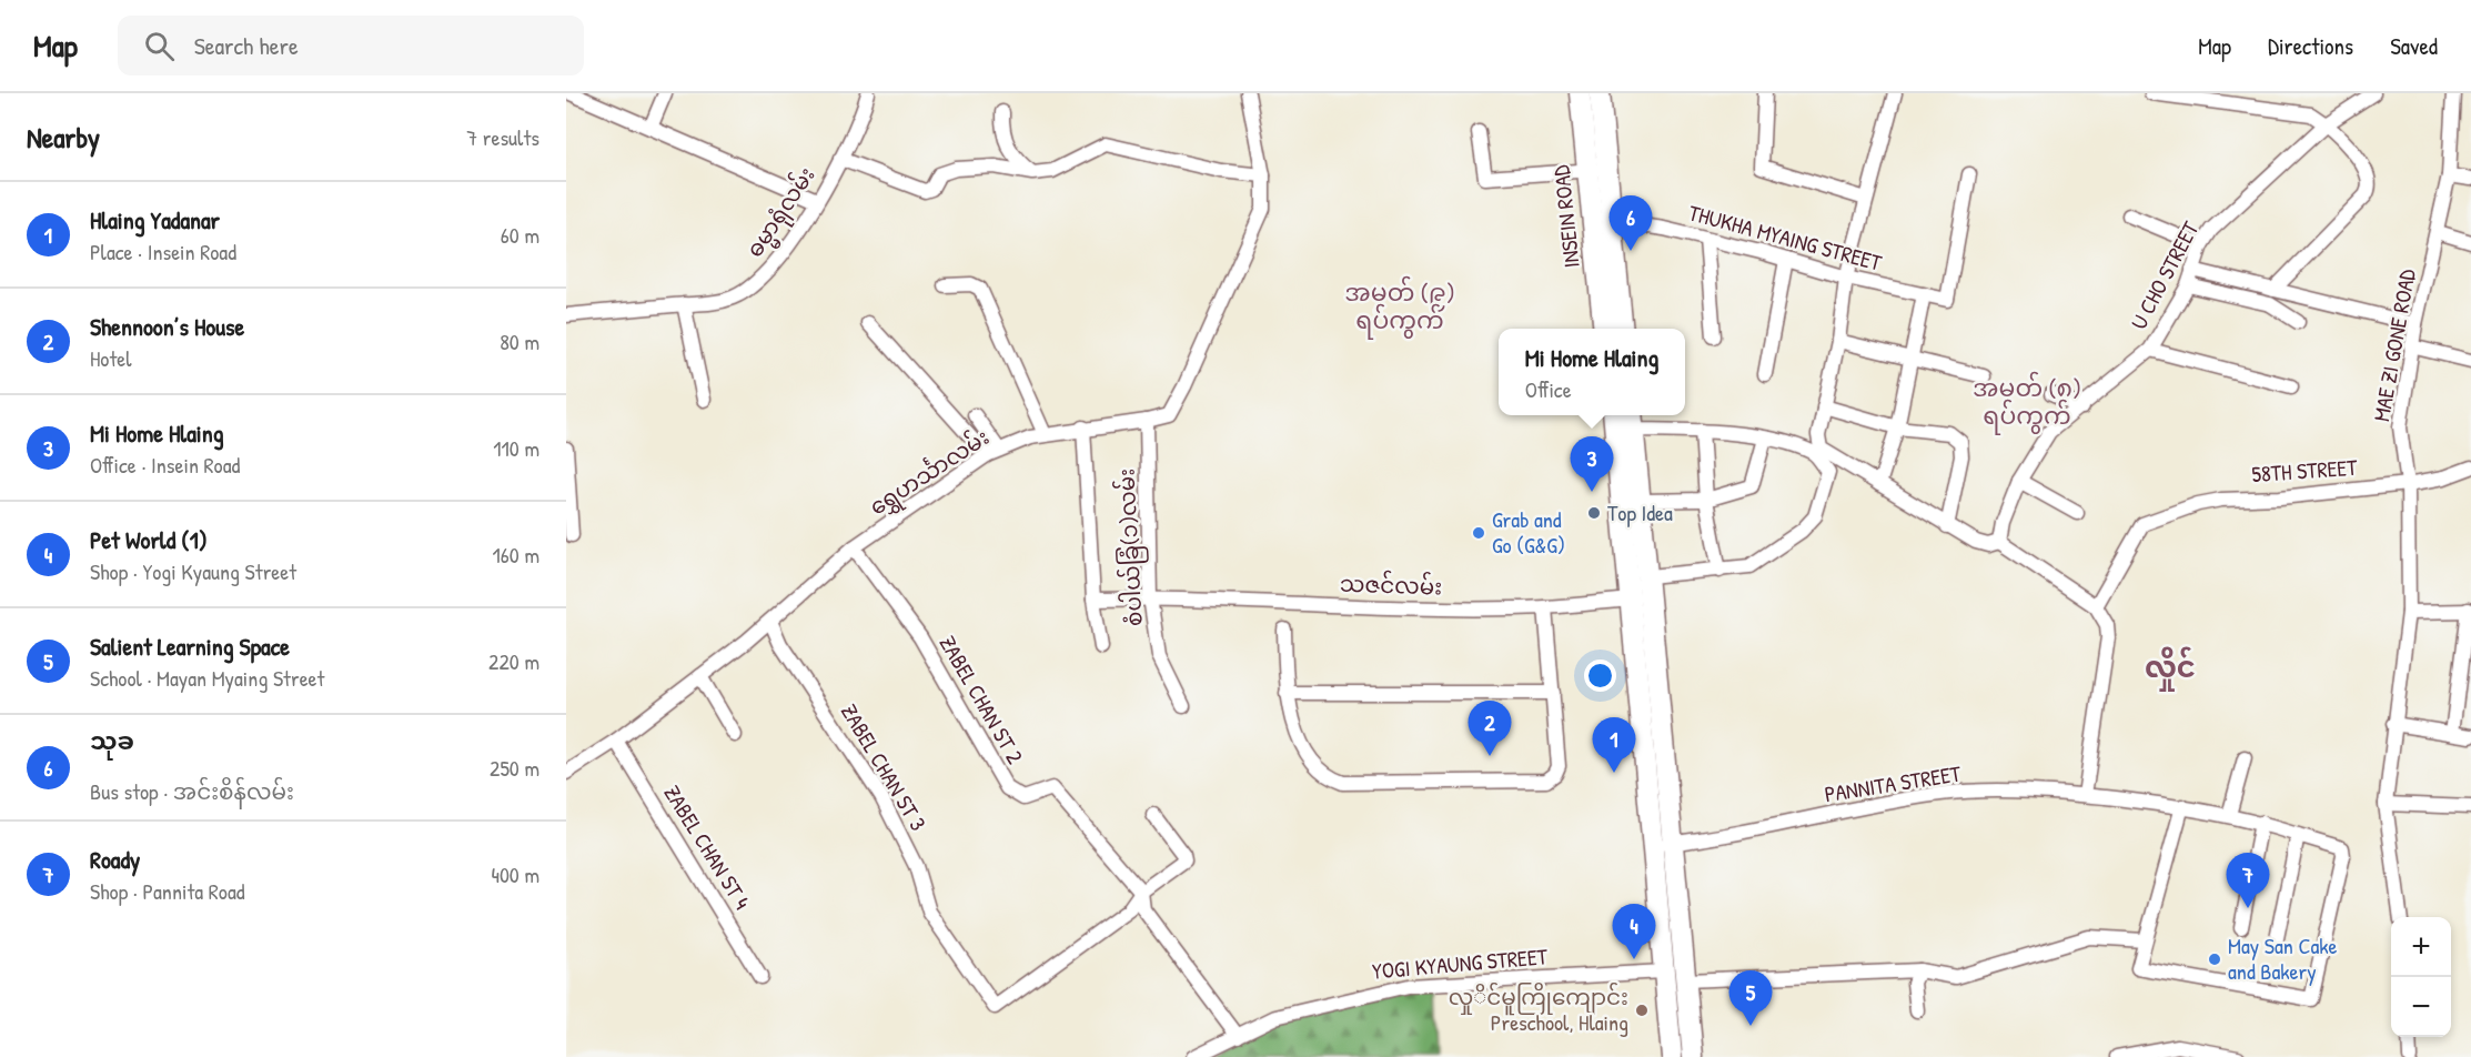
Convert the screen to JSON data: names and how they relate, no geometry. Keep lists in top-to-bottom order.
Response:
{
  "streets": {
    "main road": ["INSEIN ROAD"],
    "street": [
      "ဓမ္မာရုံလမ်း",
      "THUKHA MYAING STREET",
      "U CHO STREET",
      "MAE ZI GONE ROAD",
      "58TH STREET",
      "ရွှေဟင်္သာလမ်း",
      "စံပါယ်ခြံ(၁)လမ်း",
      "သဇင်လမ်း",
      "ZABEL CHAN ST 2",
      "ZABEL CHAN ST 3",
      "PANNITA STREET",
      "ZABEL CHAN ST 4",
      "YOGI KYAUNG STREET"
    ]
  },
  "crossings": [
    ["MAE ZI GONE ROAD", "58TH STREET"],
    ["ရွှေဟင်္သာလမ်း", "စံပါယ်ခြံ(၁)လမ်း"],
    ["ရွှေဟင်္သာလမ်း", "ZABEL CHAN ST 2"],
    ["ရွှေဟင်္သာလမ်း", "ZABEL CHAN ST 3"],
    ["ရွှေဟင်္သာလမ်း", "ZABEL CHAN ST 4"],
    ["စံပါယ်ခြံ(၁)လမ်း", "သဇင်လမ်း"],
    ["ZABEL CHAN ST 2", "ZABEL CHAN ST 3"]
  ],
  "districts": ["အမှတ် (၉) ရပ်ကွက်", "အမှတ် (၈) ရပ်ကွက်", "လှိုင်"],
  "places": [
    "Top Idea",
    "Grab and Go (G&G)",
    "May San Cake and Bakery",
    "လှုိင်မူကြိုကျောင်း Preschool, Hlaing"
  ],
  "page": {
    "header": "Map",
    "search": "Search here",
    "nav": ["Map", "Directions", "Saved"],
    "heading": ["Nearby", "7 results"],
    "list": [
      {
        "mark": "1",
        "name": "Hlaing Yadanar",
        "note": "Place · Insein Road",
        "value": "60 m"
      },
      {
        "mark": "2",
        "name": "Shennoon’s House",
        "note": "Hotel",
        "value": "80 m"
      },
      {
        "mark": "3",
        "name": "Mi Home Hlaing",
        "note": "Office · Insein Road",
        "value": "110 m"
      },
      {
        "mark": "4",
        "name": "Pet World (1)",
        "note": "Shop · Yogi Kyaung Street",
        "value": "160 m"
      },
      {
        "mark": "5",
        "name": "Salient Learning Space",
        "note": "School · Mayan Myaing Street",
        "value": "220 m"
      },
      {
        "mark": "6",
        "name": "သုခ",
        "note": "Bus stop · အင်းစိန်လမ်း",
        "value": "250 m"
      },
      {
        "mark": "7",
        "name": "Roady",
        "note": "Shop · Pannita Road",
        "value": "400 m"
      }
    ],
    "pins": [
      "6",
      "3",
      "2",
      "1",
      "7",
      "4",
      "5"
    ],
    "popup": ["Mi Home Hlaing", "Office"],
    "map_buttons": ["+", "−"]
  }
}
